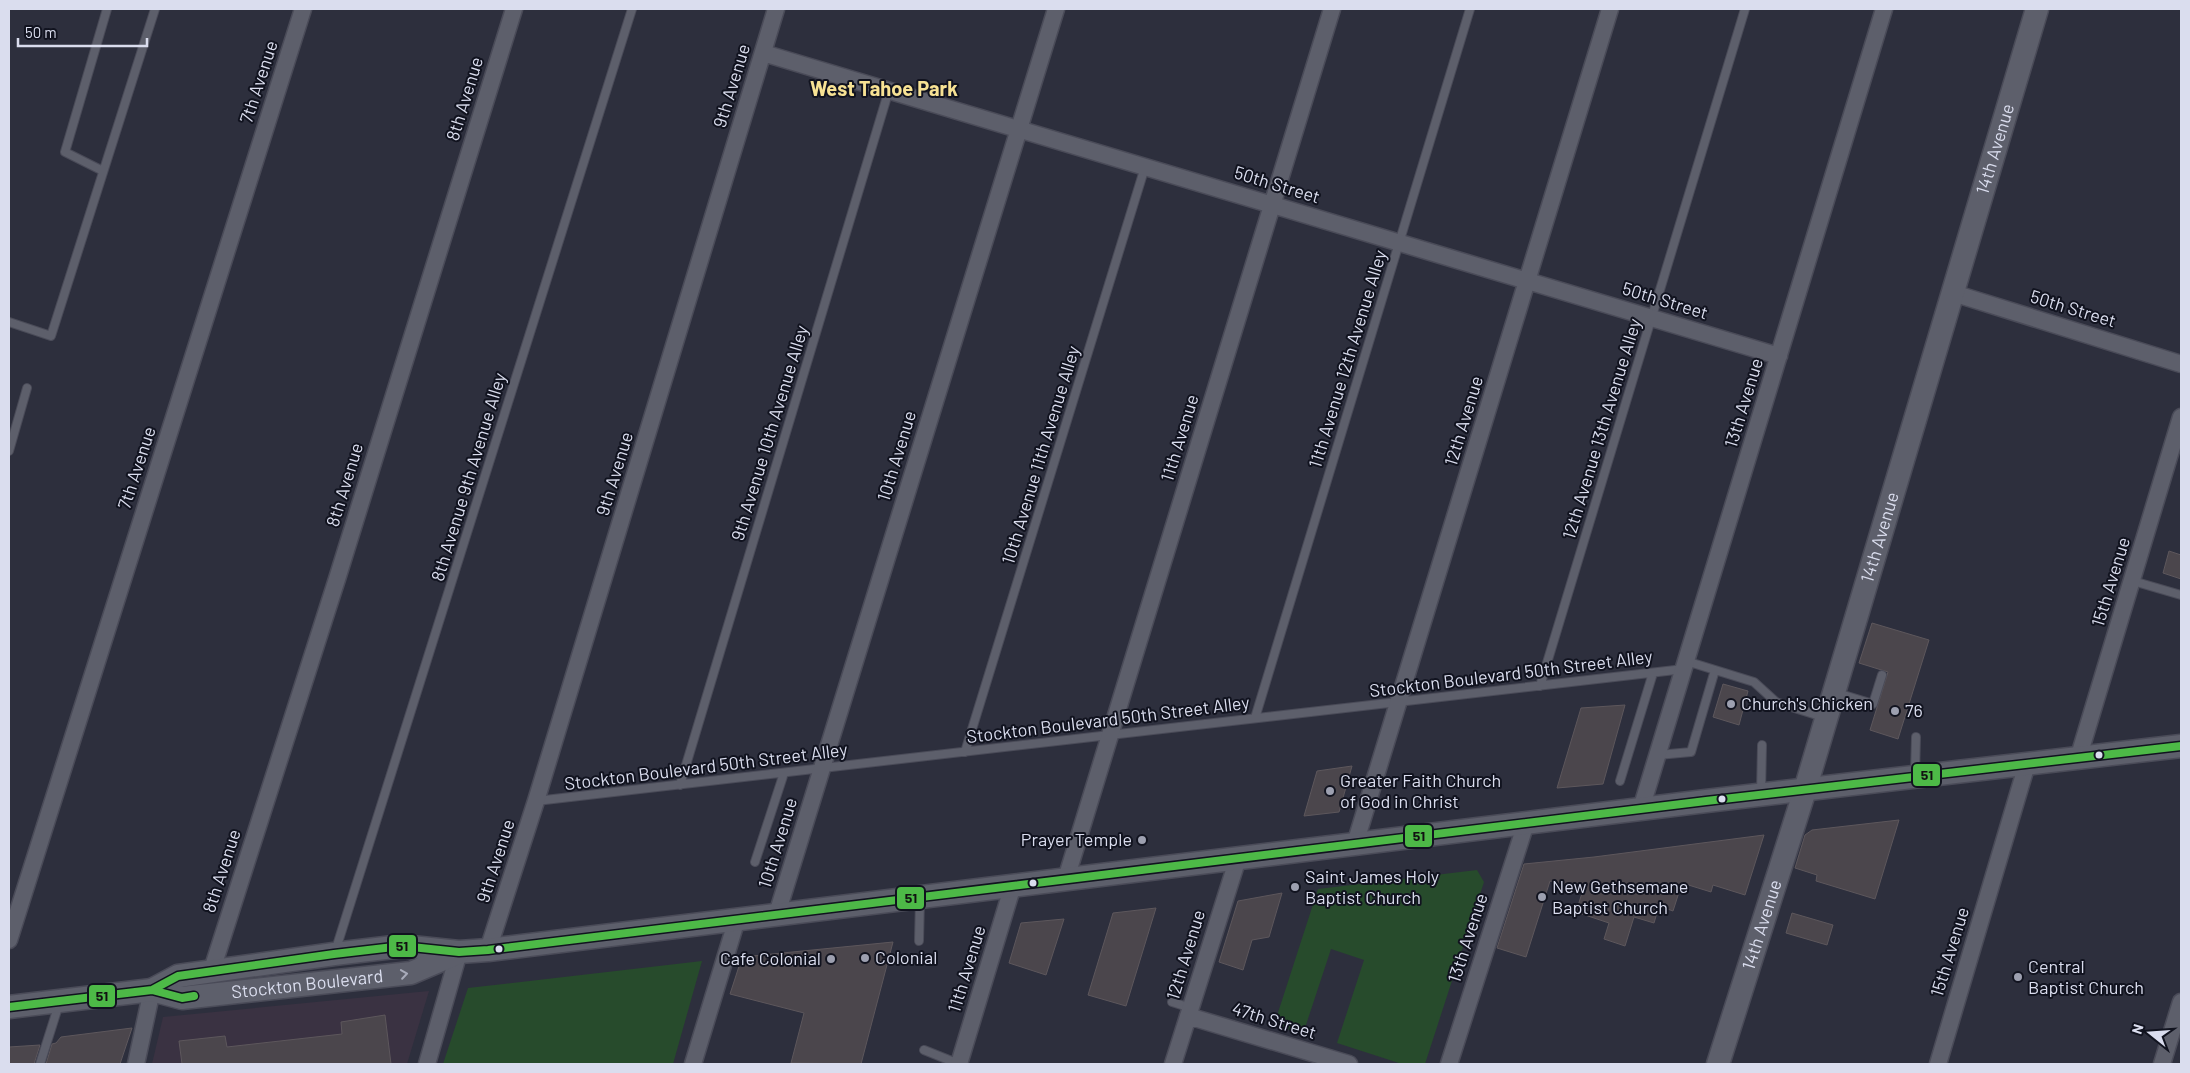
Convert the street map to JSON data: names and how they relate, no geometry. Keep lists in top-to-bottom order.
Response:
{
  "streets": {
    "main road": ["14th Avenue", "Stockton Boulevard"],
    "street": [
      "7th Avenue",
      "9th Avenue",
      "8th Avenue",
      "50th Street",
      "13th Avenue",
      "12th Avenue",
      "11th Avenue",
      "10th Avenue",
      "15th Avenue",
      "47th Street"
    ],
    "lane": [
      "11th Avenue 12th Avenue Alley",
      "12th Avenue 13th Avenue Alley",
      "9th Avenue 10th Avenue Alley",
      "10th Avenue 11th Avenue Alley",
      "8th Avenue 9th Avenue Alley",
      "Stockton Boulevard 50th Street Alley"
    ]
  },
  "crossings": [
    ["9th Avenue", "50th Street"],
    ["9th Avenue", "Stockton Boulevard 50th Street Alley"],
    ["9th Avenue", "Stockton Boulevard"],
    ["8th Avenue", "Stockton Boulevard"],
    ["14th Avenue", "50th Street"],
    ["14th Avenue", "Stockton Boulevard"],
    ["50th Street", "11th Avenue 12th Avenue Alley"],
    ["50th Street", "13th Avenue"],
    ["50th Street", "12th Avenue"],
    ["50th Street", "12th Avenue 13th Avenue Alley"],
    ["50th Street", "9th Avenue 10th Avenue Alley"],
    ["50th Street", "11th Avenue"],
    ["50th Street", "10th Avenue 11th Avenue Alley"],
    ["50th Street", "10th Avenue"],
    ["11th Avenue 12th Avenue Alley", "Stockton Boulevard 50th Street Alley"],
    ["13th Avenue", "Stockton Boulevard 50th Street Alley"],
    ["13th Avenue", "Stockton Boulevard"],
    ["12th Avenue", "Stockton Boulevard 50th Street Alley"],
    ["12th Avenue", "Stockton Boulevard"],
    ["12th Avenue", "47th Street"],
    ["12th Avenue 13th Avenue Alley", "Stockton Boulevard 50th Street Alley"],
    ["9th Avenue 10th Avenue Alley", "Stockton Boulevard 50th Street Alley"],
    ["11th Avenue", "Stockton Boulevard 50th Street Alley"],
    ["11th Avenue", "Stockton Boulevard"],
    ["10th Avenue 11th Avenue Alley", "Stockton Boulevard 50th Street Alley"],
    ["10th Avenue", "Stockton Boulevard 50th Street Alley"],
    ["10th Avenue", "Stockton Boulevard"],
    ["8th Avenue 9th Avenue Alley", "Stockton Boulevard"],
    ["15th Avenue", "Stockton Boulevard"]
  ],
  "districts": ["West Tahoe Park"],
  "places": [
    "Church's Chicken",
    "76",
    "Greater Faith Church of God in Christ",
    "Prayer Temple",
    "Saint James Holy Baptist Church",
    "New Gethsemane Baptist Church",
    "Colonial",
    "Cafe Colonial",
    "Central Baptist Church"
  ],
  "lines": ["transit line 51"],
  "scale_bar": "50 m",
  "north": "left"
}
